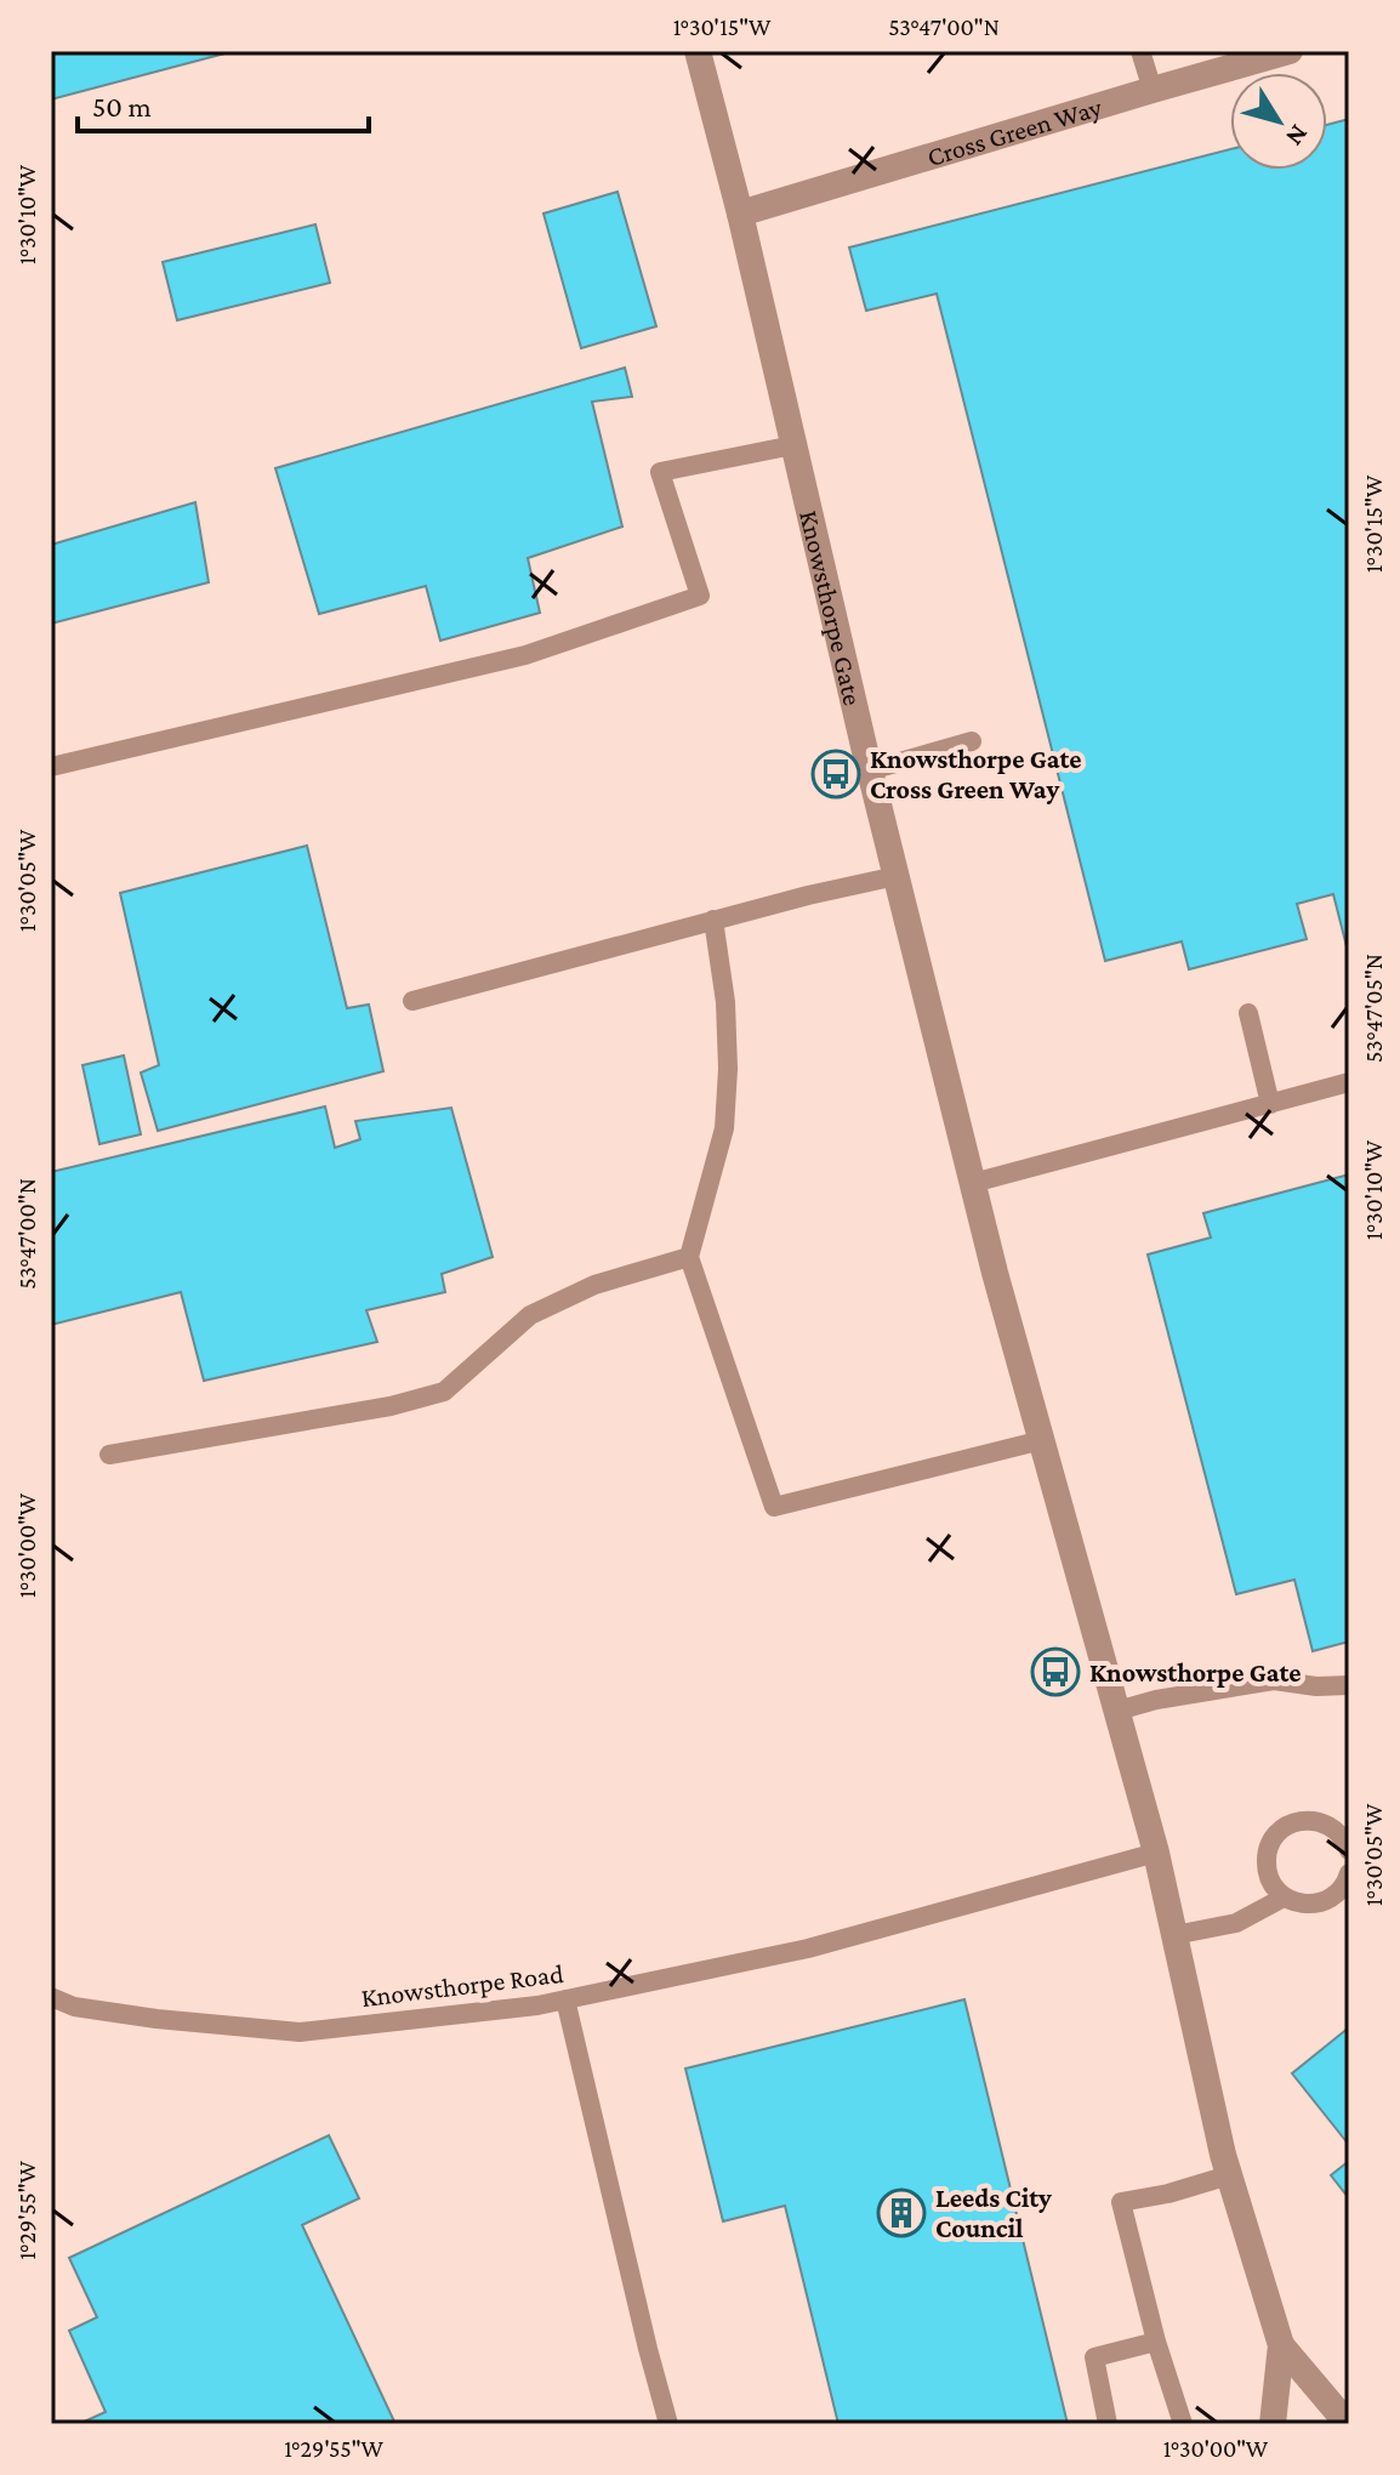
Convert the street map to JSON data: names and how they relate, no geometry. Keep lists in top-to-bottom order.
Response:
{
  "streets": {
    "street": ["Cross Green Way", "Knowsthorpe Gate"],
    "lane": ["Knowsthorpe Road"]
  },
  "crossings": [
    ["Cross Green Way", "Knowsthorpe Gate"],
    ["Knowsthorpe Gate", "Knowsthorpe Road"]
  ],
  "places": {
    "bus stop": ["Knowsthorpe Gate Cross Green Way", "Knowsthorpe Gate"],
    "building": ["Leeds City Council"]
  },
  "scale_bar": "50 m",
  "north": "bottom right",
  "coordinates": [
    "1°30'15\"W",
    "53°47'00\"N",
    "1°30'10\"W",
    "1°30'05\"W",
    "53°47'05\"N",
    "1°30'00\"W",
    "1°29'55\"W"
  ]
}
